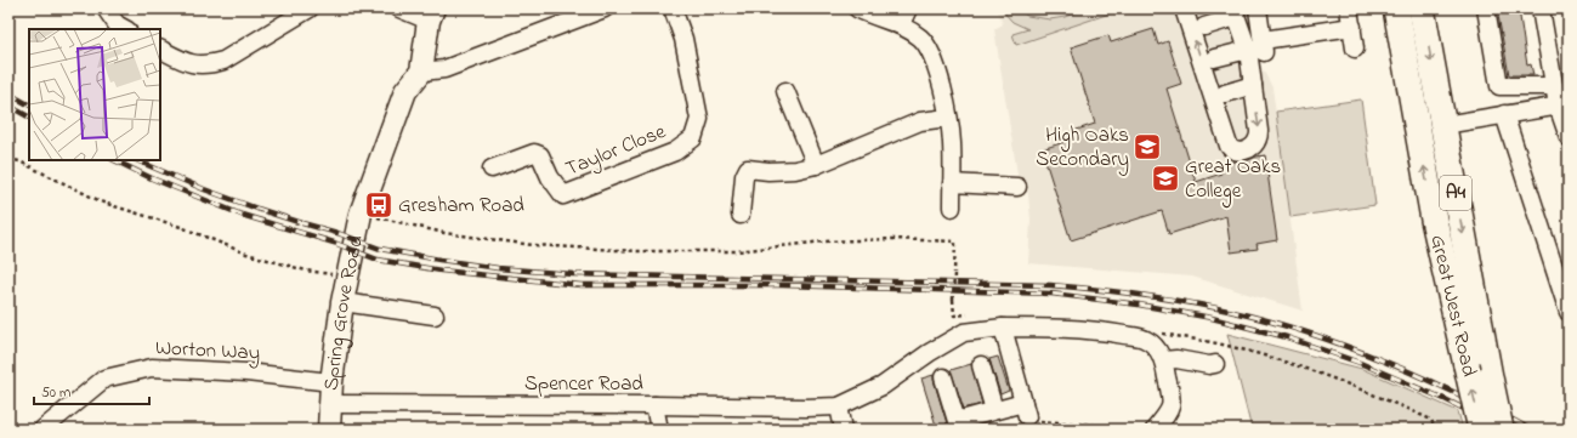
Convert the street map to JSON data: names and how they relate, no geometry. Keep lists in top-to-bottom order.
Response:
{
  "streets": {
    "highway": ["A4", "Great West Road"],
    "main road": ["Spring Grove Road"],
    "street": ["Taylor Close", "Worton Way", "Spencer Road"]
  },
  "crossings": [
    ["Spring Grove Road", "Worton Way"],
    ["Spring Grove Road", "Spencer Road"],
    ["Worton Way", "Spencer Road"]
  ],
  "places": {
    "school or university": ["High Oaks Secondary", "Great Oaks College"],
    "bus stop": ["Gresham Road"]
  },
  "scale_bar": "50 m"
}
